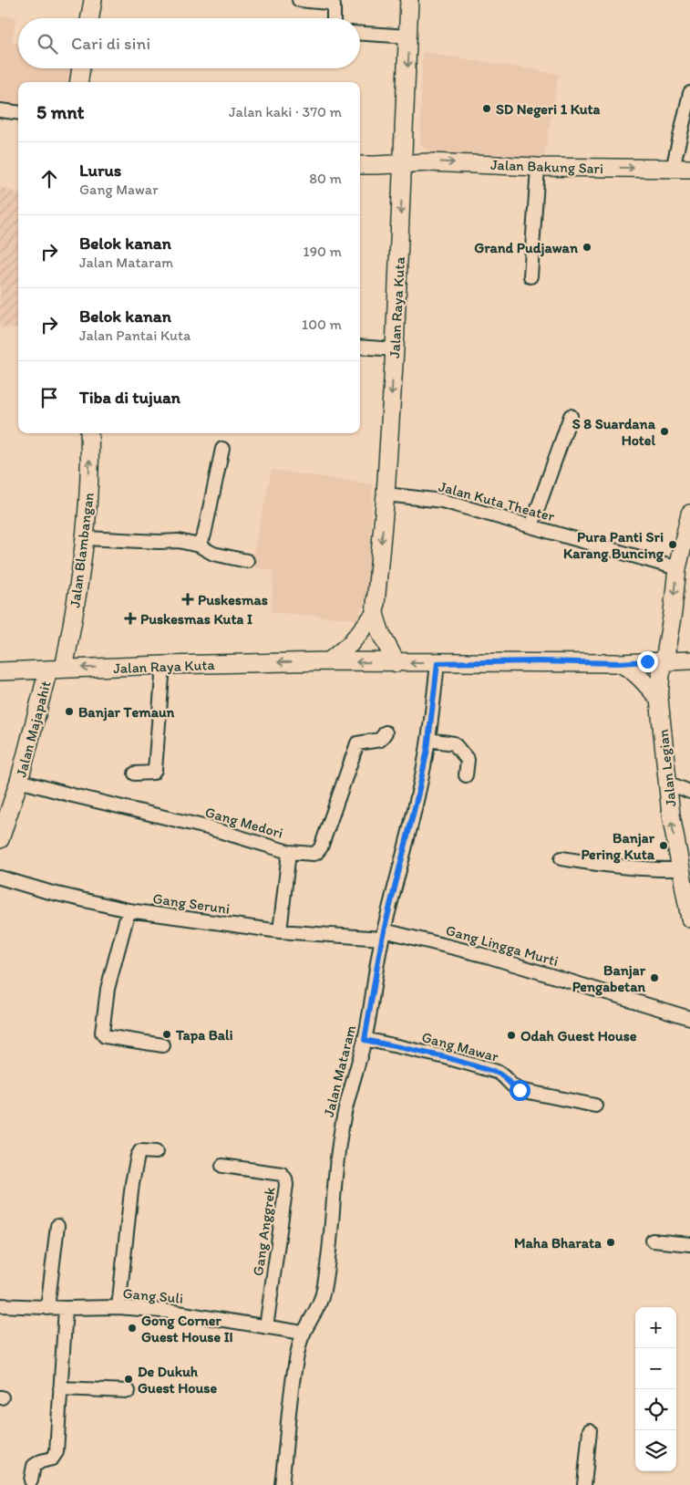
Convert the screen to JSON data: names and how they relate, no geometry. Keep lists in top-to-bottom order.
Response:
{
  "streets": {
    "main road": [
      "Jalan Bakung Sari",
      "Jalan Raya Kuta",
      "Jalan Blambangan",
      "Jalan Majapahit",
      "Jalan Legian"
    ],
    "street": [
      "Jalan Kuta Theater",
      "Gang Medori",
      "Gang Seruni",
      "Gang Lingga Murti",
      "Gang Mawar",
      "Jalan Mataram",
      "Gang Anggrek",
      "Gang Suli"
    ]
  },
  "crossings": [
    ["Jalan Bakung Sari", "Jalan Raya Kuta"],
    ["Jalan Raya Kuta", "Jalan Kuta Theater"],
    ["Jalan Raya Kuta", "Jalan Blambangan"],
    ["Jalan Raya Kuta", "Jalan Majapahit"],
    ["Jalan Kuta Theater", "Jalan Legian"],
    ["Jalan Blambangan", "Jalan Majapahit"],
    ["Jalan Majapahit", "Gang Medori"],
    ["Gang Seruni", "Gang Lingga Murti"],
    ["Gang Seruni", "Jalan Mataram"],
    ["Gang Lingga Murti", "Jalan Mataram"],
    ["Gang Mawar", "Jalan Mataram"],
    ["Jalan Mataram", "Gang Suli"],
    ["Gang Anggrek", "Gang Suli"]
  ],
  "one_way": ["Jalan Bakung Sari", "Jalan Blambangan"],
  "places": {
    "other": [
      "SD Negeri 1 Kuta",
      "Grand Pudjawan",
      "S 8 Suardana Hotel",
      "Pura Panti Sri Karang Buncing",
      "Banjar Temaun",
      "Banjar Pering Kuta",
      "Banjar Pengabetan",
      "Tapa Bali",
      "Odah Guest House",
      "Maha Bharata",
      "Gong Corner Guest House II",
      "De Dukuh Guest House"
    ],
    "health": ["Puskesmas", "Puskesmas Kuta I"]
  },
  "page": {
    "search": "Cari di sini",
    "heading": ["5 mnt", "Jalan kaki · 370 m"],
    "list": [
      ["Lurus", "Gang Mawar", "80 m"],
      ["Belok kanan", "Jalan Mataram", "190 m"],
      ["Belok kanan", "Jalan Pantai Kuta", "100 m"],
      "Tiba di tujuan"
    ],
    "map_buttons": ["+", "−"]
  }
}
